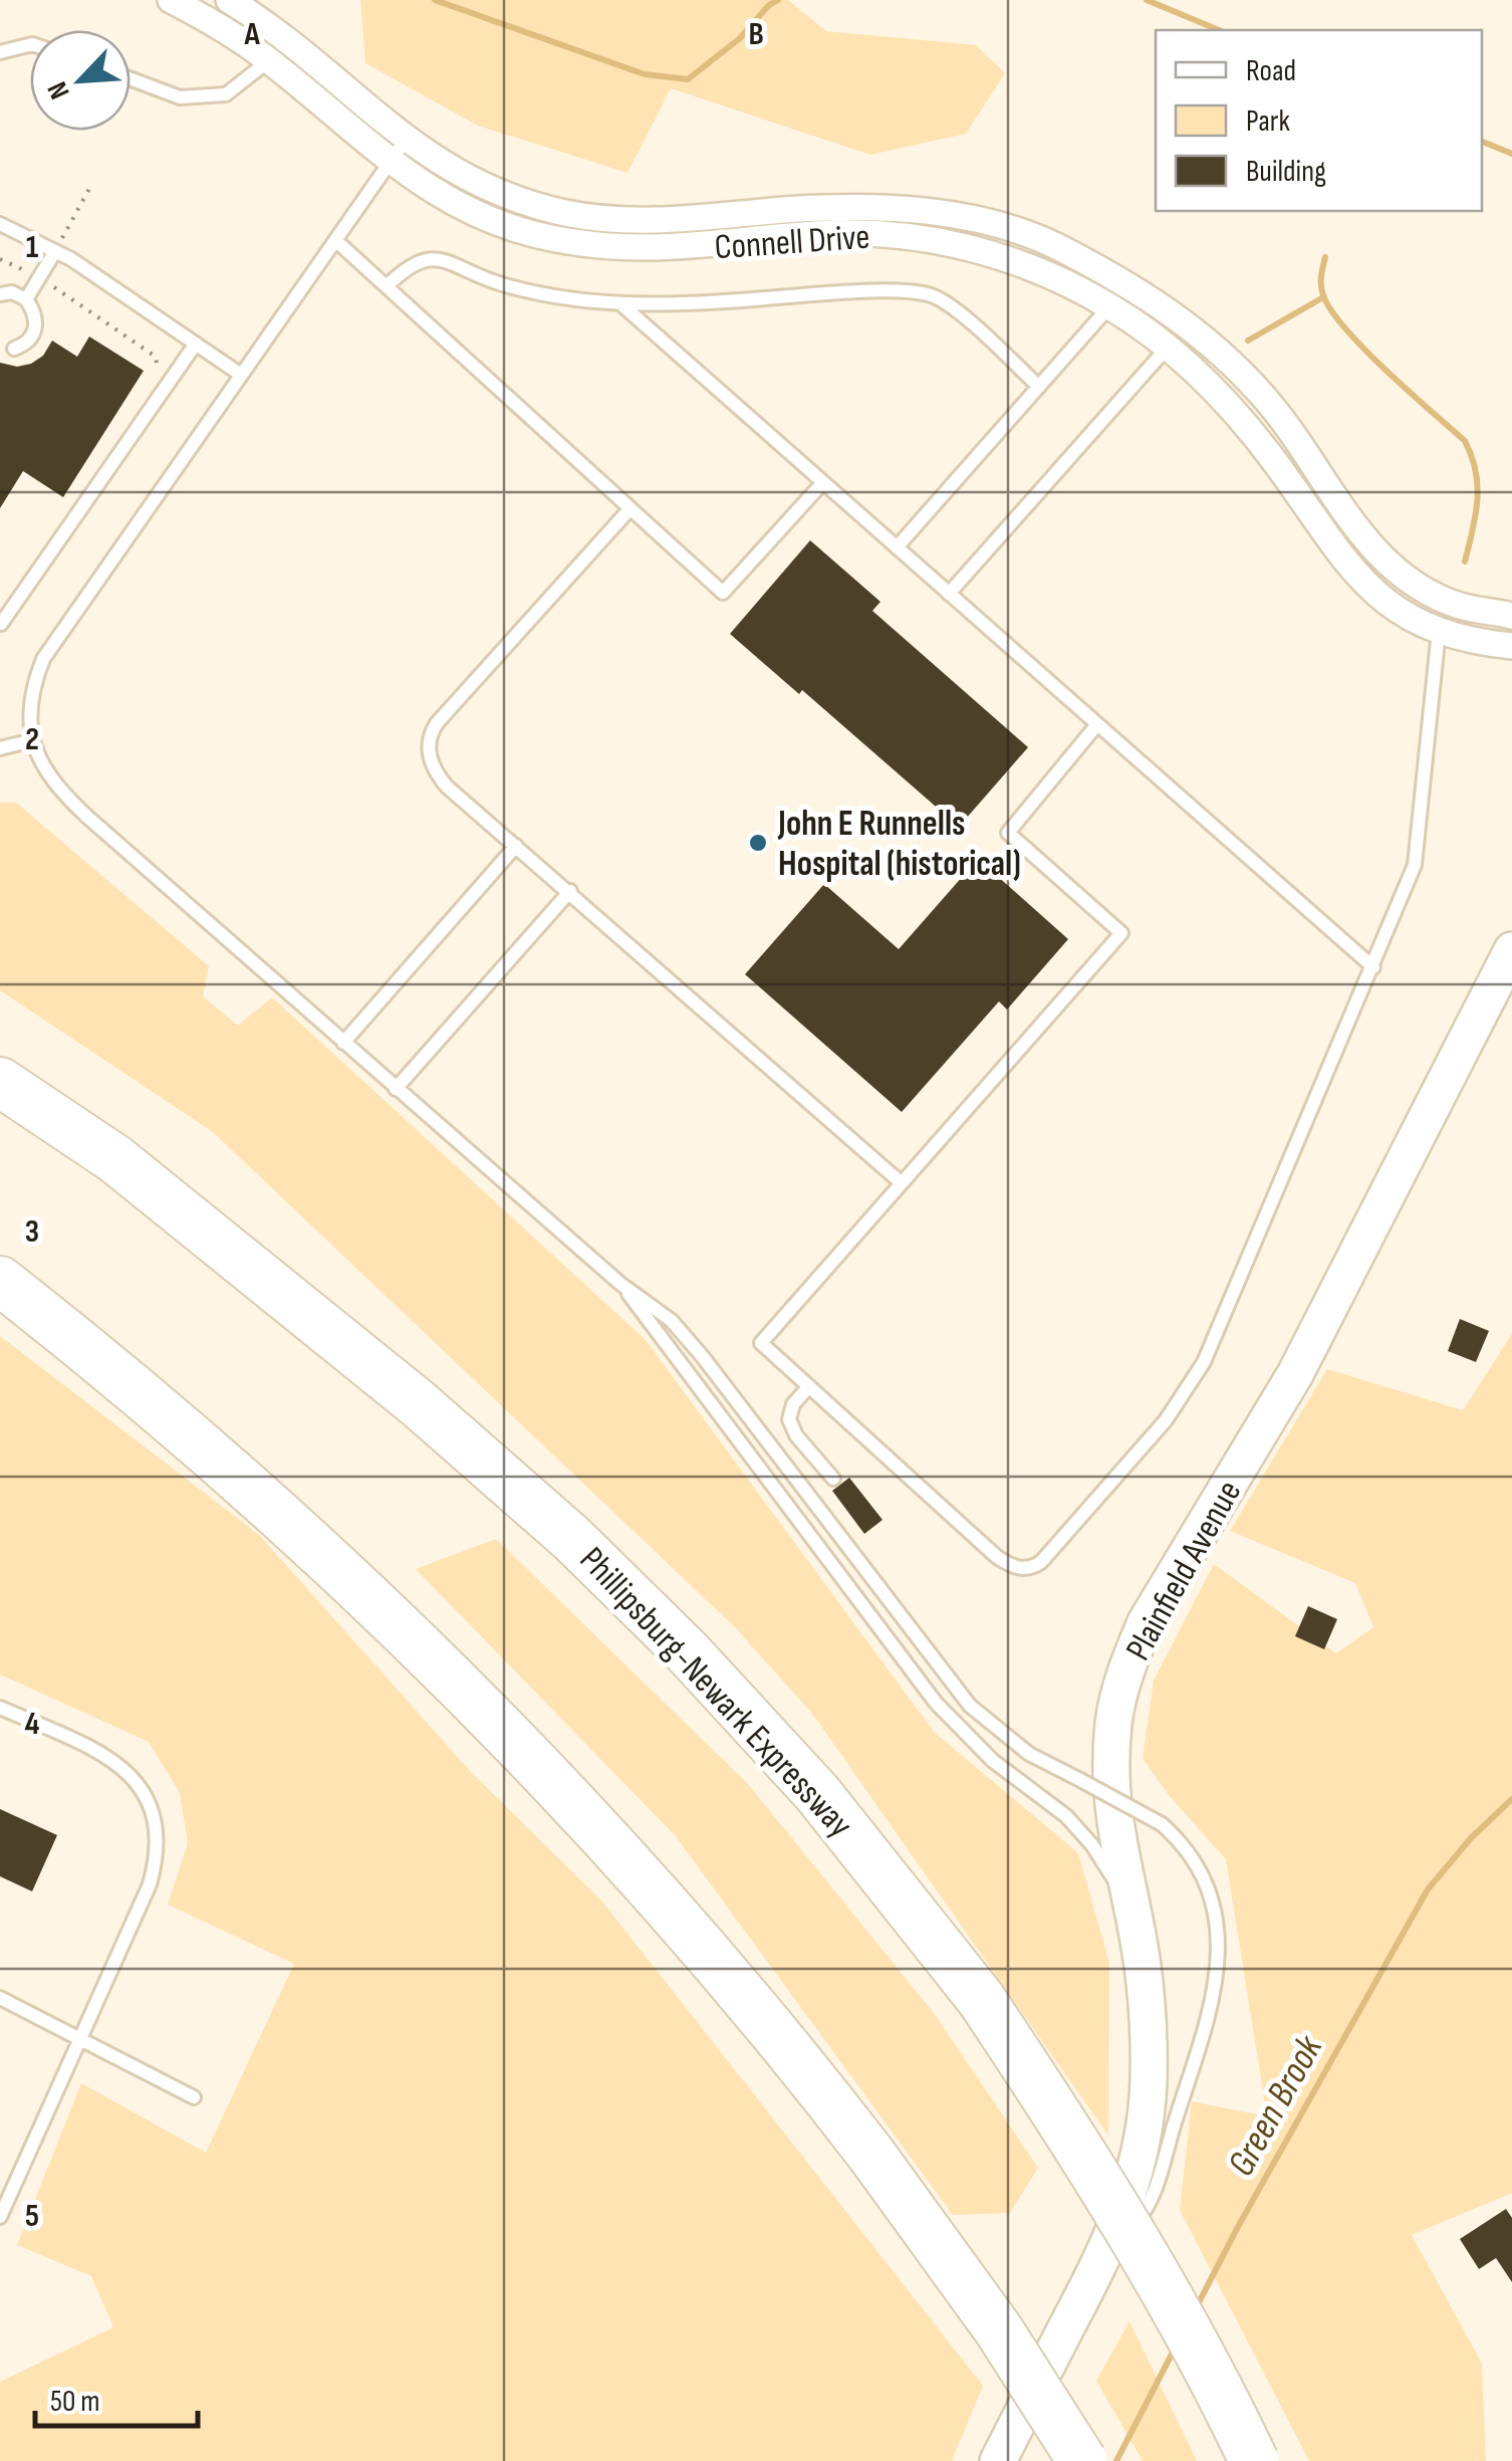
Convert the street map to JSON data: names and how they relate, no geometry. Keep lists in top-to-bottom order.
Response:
{
  "streets": {
    "highway": ["Phillipsburg-Newark Expressway"],
    "main road": ["Plainfield Avenue"],
    "street": ["Connell Drive"]
  },
  "water": ["Green Brook"],
  "places": ["John E Runnells Hospital (historical)"],
  "legend": ["Road", "Park", "Building"],
  "scale_bar": "50 m",
  "north": "bottom left",
  "grid": {
    "columns": ["A", "B"],
    "rows": [
      "1",
      "2",
      "3",
      "4",
      "5"
    ]
  }
}
